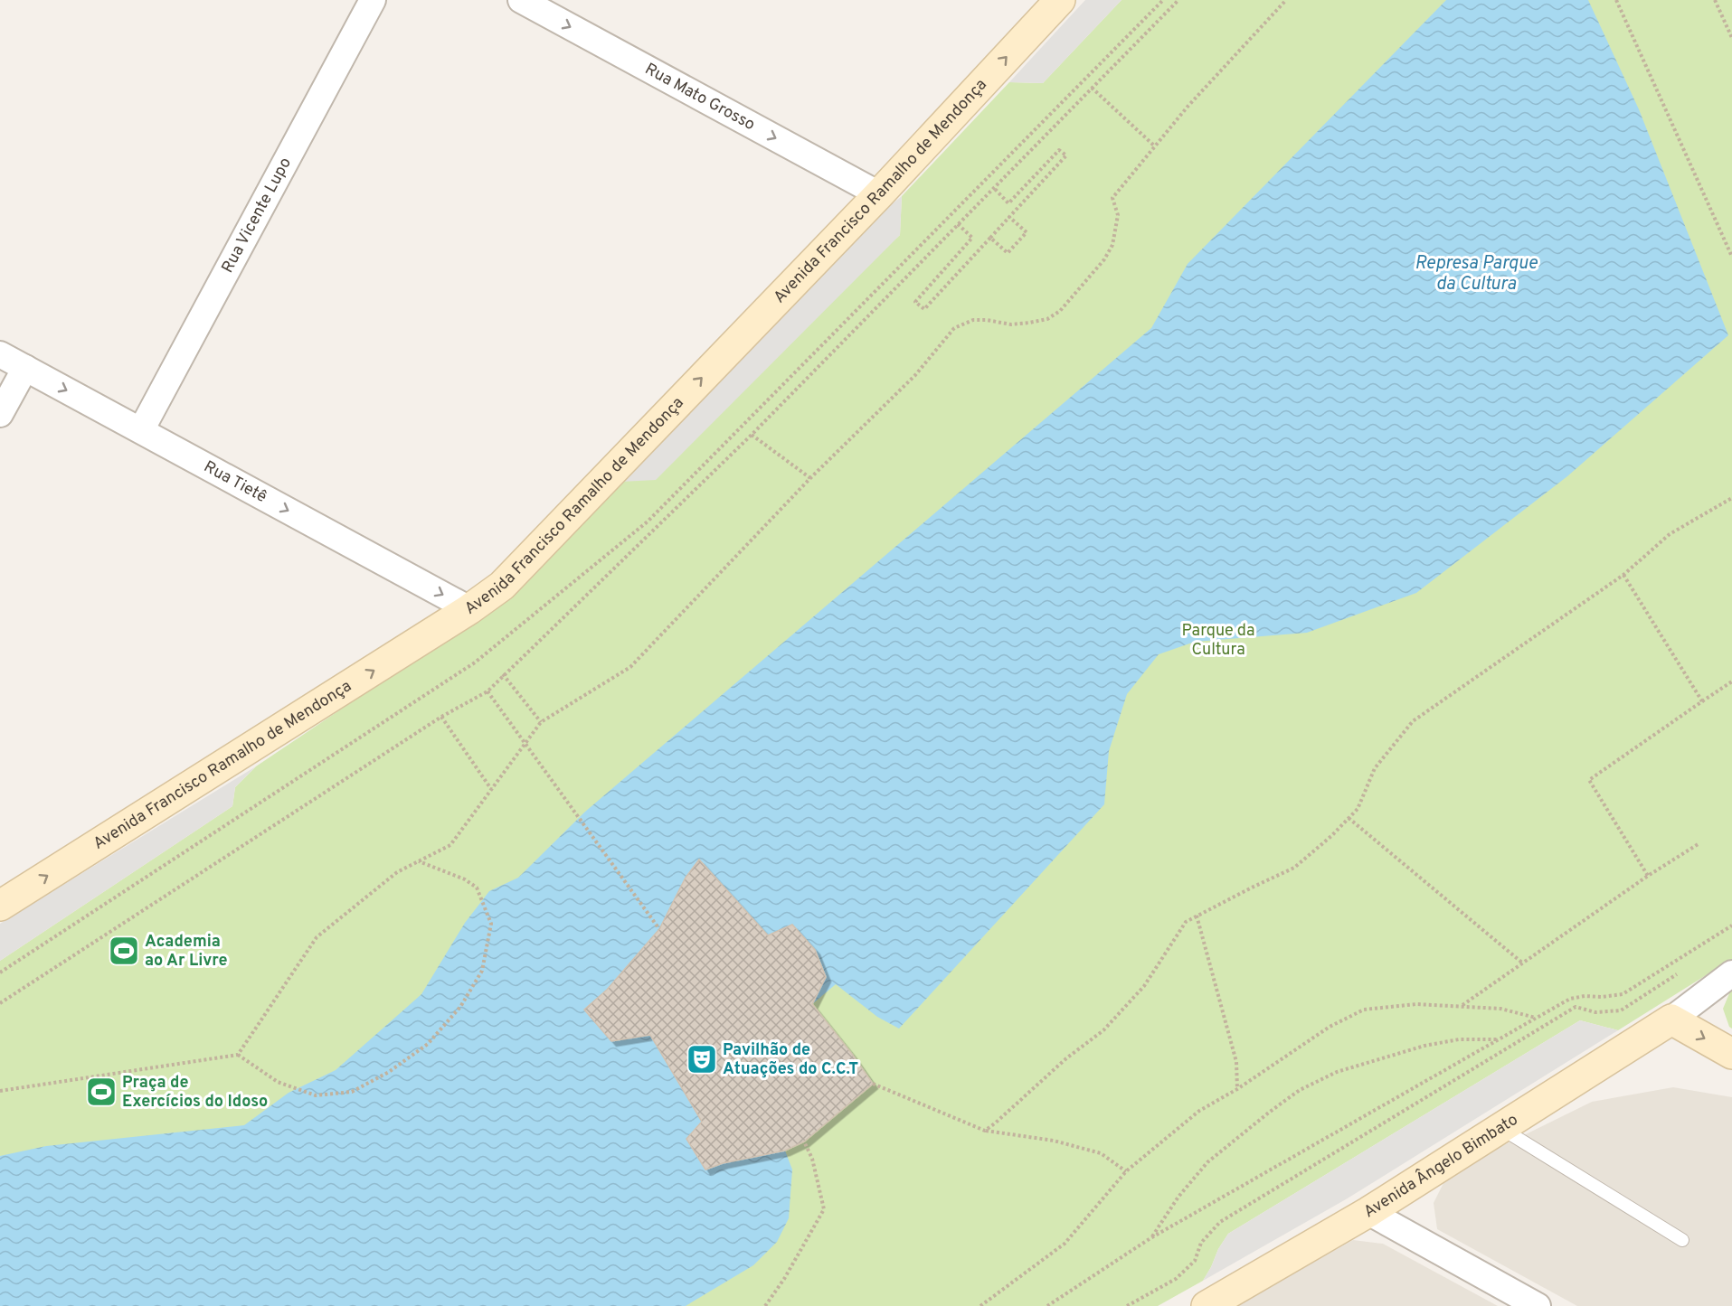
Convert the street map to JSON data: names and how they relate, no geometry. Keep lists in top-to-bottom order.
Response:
{
  "streets": {
    "street": [
      "Rua Mato Grosso",
      "Avenida Francisco Ramalho de Mendonça",
      "Rua Vicente Lupo",
      "Rua Tietê",
      "Avenida Ângelo Bimbato"
    ]
  },
  "crossings": [
    ["Rua Mato Grosso", "Avenida Francisco Ramalho de Mendonça"],
    ["Avenida Francisco Ramalho de Mendonça", "Rua Tietê"],
    ["Rua Vicente Lupo", "Rua Tietê"]
  ],
  "one_way": ["Rua Mato Grosso", "Avenida Francisco Ramalho de Mendonça", "Rua Tietê"],
  "water": ["Represa Parque da Cultura"],
  "parks": ["Parque da Cultura"],
  "places": {
    "sports": ["Academia ao Ar Livre", "Praça de Exercícios do Idoso"],
    "theatre": ["Pavilhão de Atuações do C.C.T"]
  }
}
